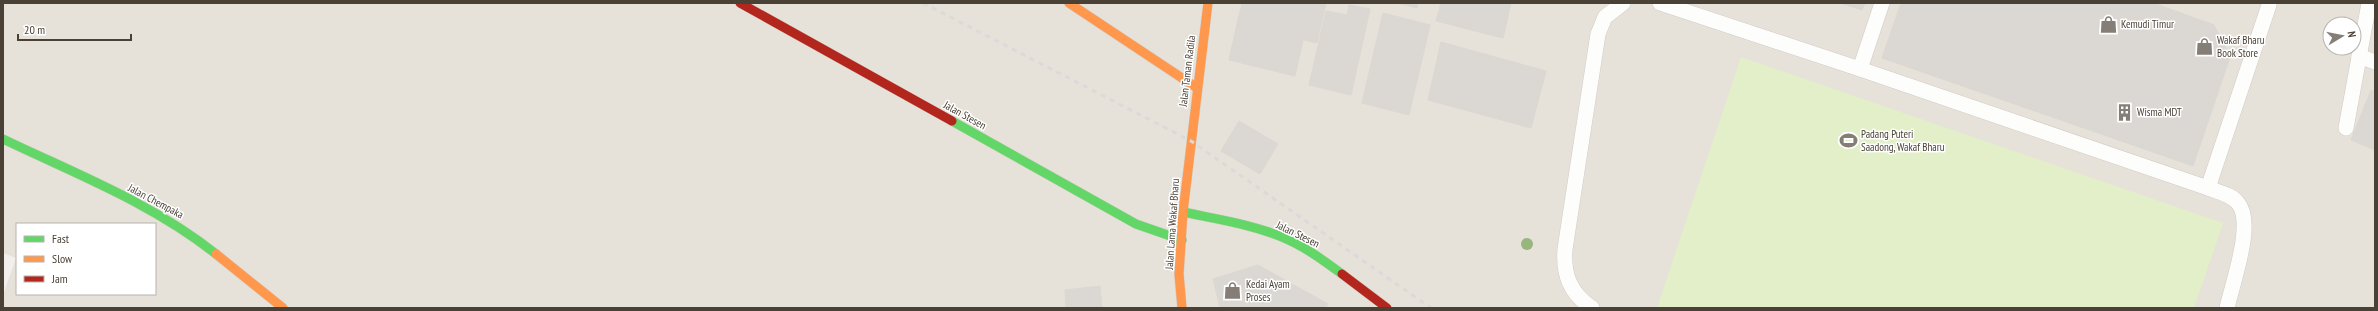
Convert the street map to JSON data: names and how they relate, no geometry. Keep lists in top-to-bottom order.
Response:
{
  "streets": {
    "street": [
      "Jalan Taman Radila",
      "Jalan Stesen",
      "Jalan Chempaka",
      "Jalan Lama Wakaf Bharu"
    ]
  },
  "crossings": [
    ["Jalan Taman Radila", "Jalan Lama Wakaf Bharu"],
    ["Jalan Stesen", "Jalan Lama Wakaf Bharu"]
  ],
  "places": {
    "shop": ["Kemudi Timur", "Wakaf Bharu Book Store", "Kedai Ayam Proses"],
    "building": ["Wisma MDT"],
    "sports": ["Padang Puteri Saadong, Wakaf Bharu"]
  },
  "legend": ["Fast", "Slow", "Jam"],
  "scale_bar": "20 m",
  "north": "right"
}
